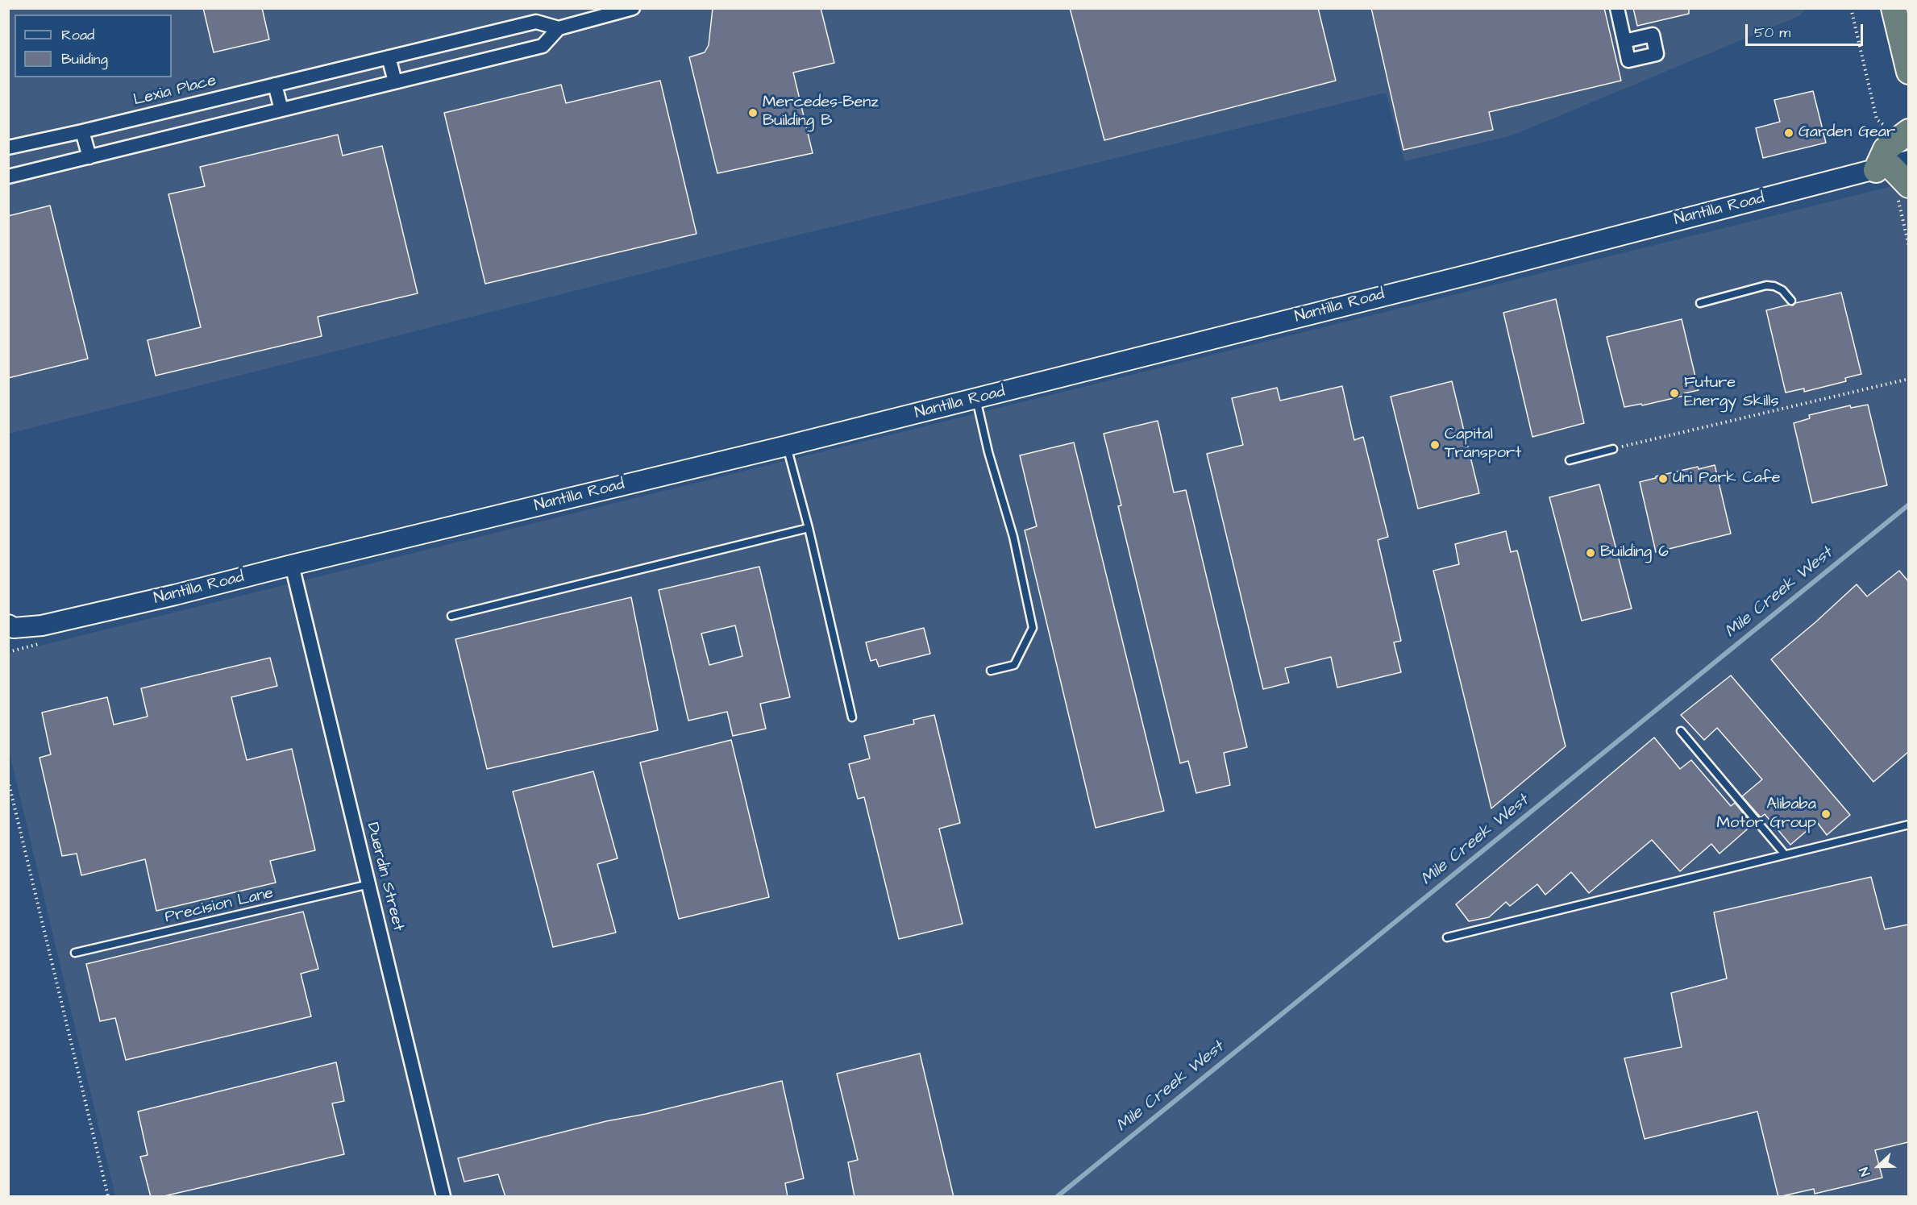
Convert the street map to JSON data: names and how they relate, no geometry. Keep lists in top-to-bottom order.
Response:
{
  "streets": {
    "street": ["Lexia Place", "Nantilla Road", "Duerdin Street"],
    "lane": ["Precision Lane"]
  },
  "crossings": [
    ["Nantilla Road", "Duerdin Street"],
    ["Duerdin Street", "Precision Lane"]
  ],
  "water": ["Mile Creek West"],
  "places": [
    "Mercedes-Benz Building B",
    "Garden Gear",
    "Future Energy Skills",
    "Capital Transport",
    "Uni Park Cafe",
    "Building 6",
    "Alibaba Motor Group"
  ],
  "legend": ["Road", "Building"],
  "scale_bar": "50 m",
  "north": "left"
}
